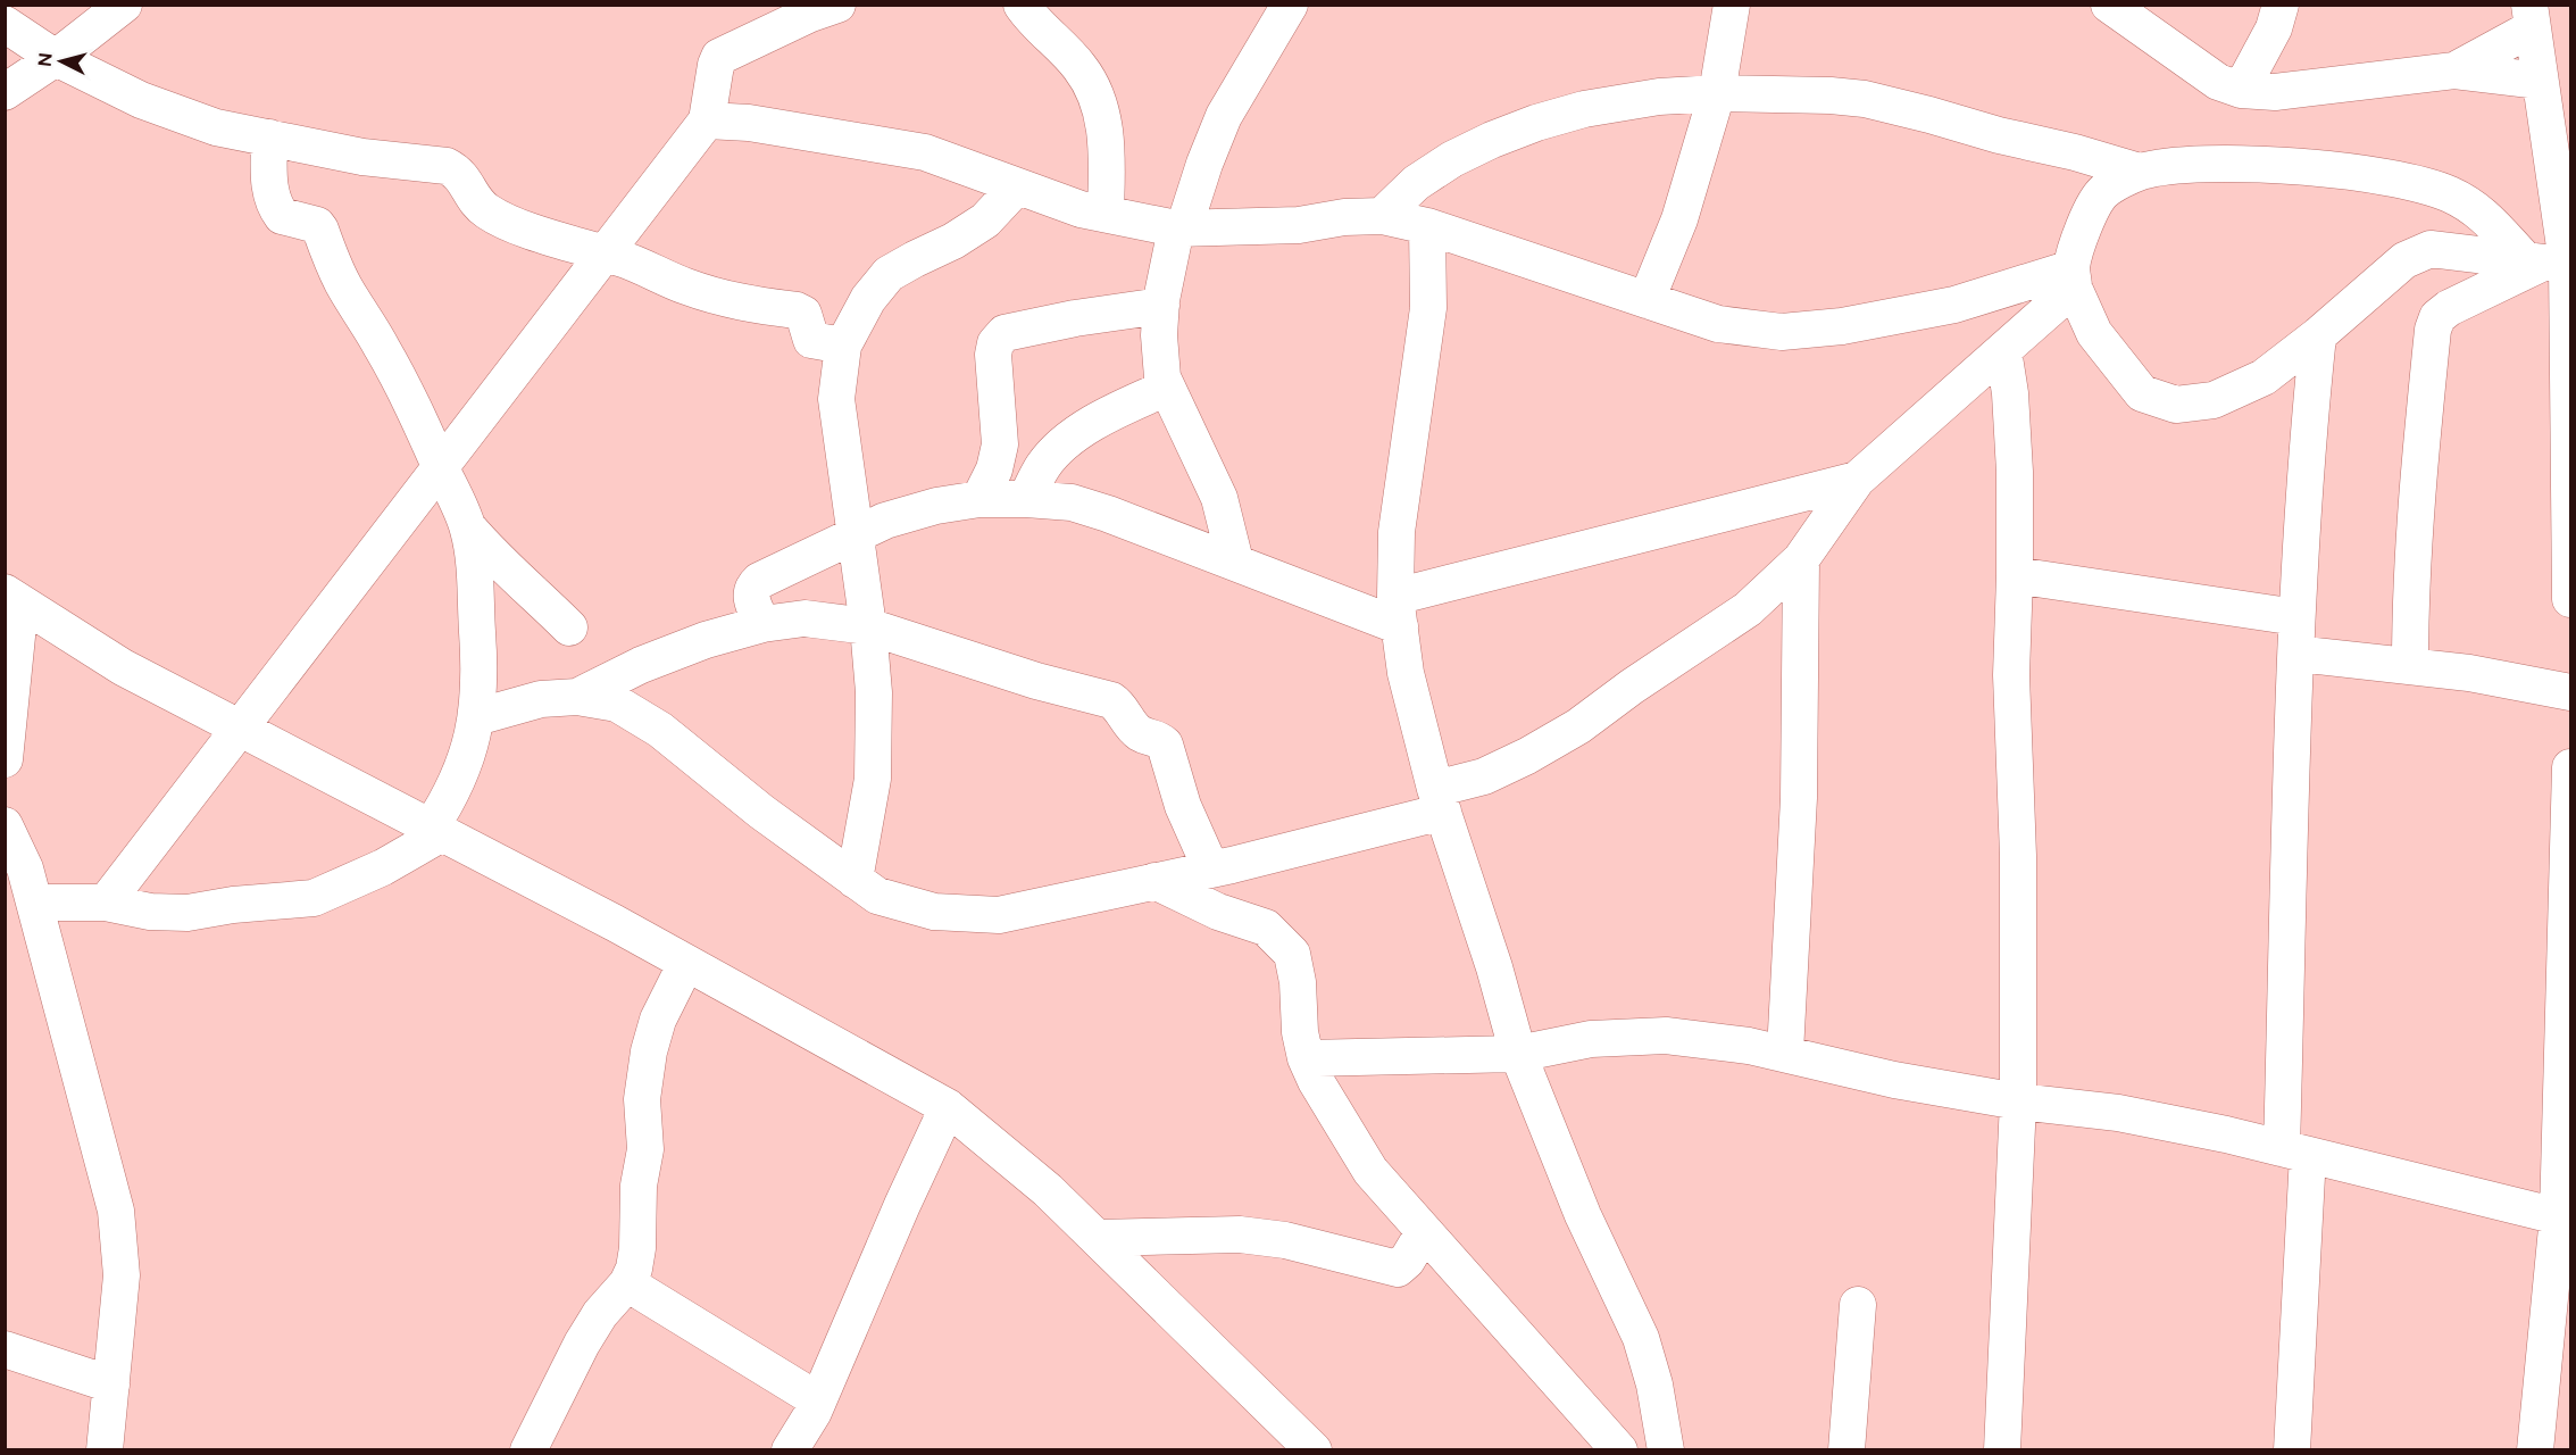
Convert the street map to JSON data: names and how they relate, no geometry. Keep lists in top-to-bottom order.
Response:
{
  "north": "left"
}
